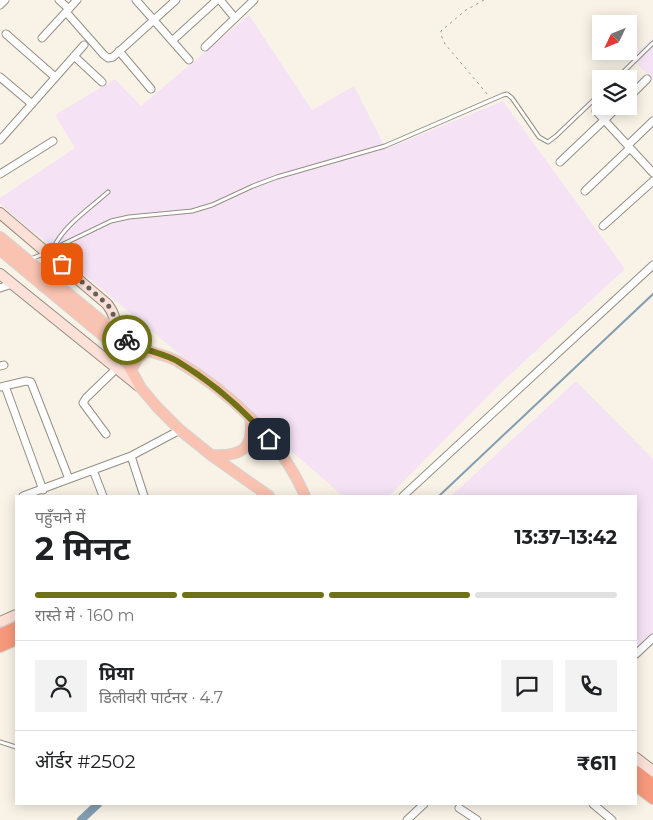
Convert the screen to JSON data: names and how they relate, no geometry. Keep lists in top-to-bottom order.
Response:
{
  "north": "bottom left",
  "page": {
    "heading": ["2 मिनट", "पहुँचने में", "13:37–13:42"],
    "panel": [
      "प्रिया",
      "डिलीवरी पार्टनर · 4.7",
      "ऑर्डर #2502",
      "₹611"
    ],
    "bar": "रास्ते में · 160 m"
  }
}
